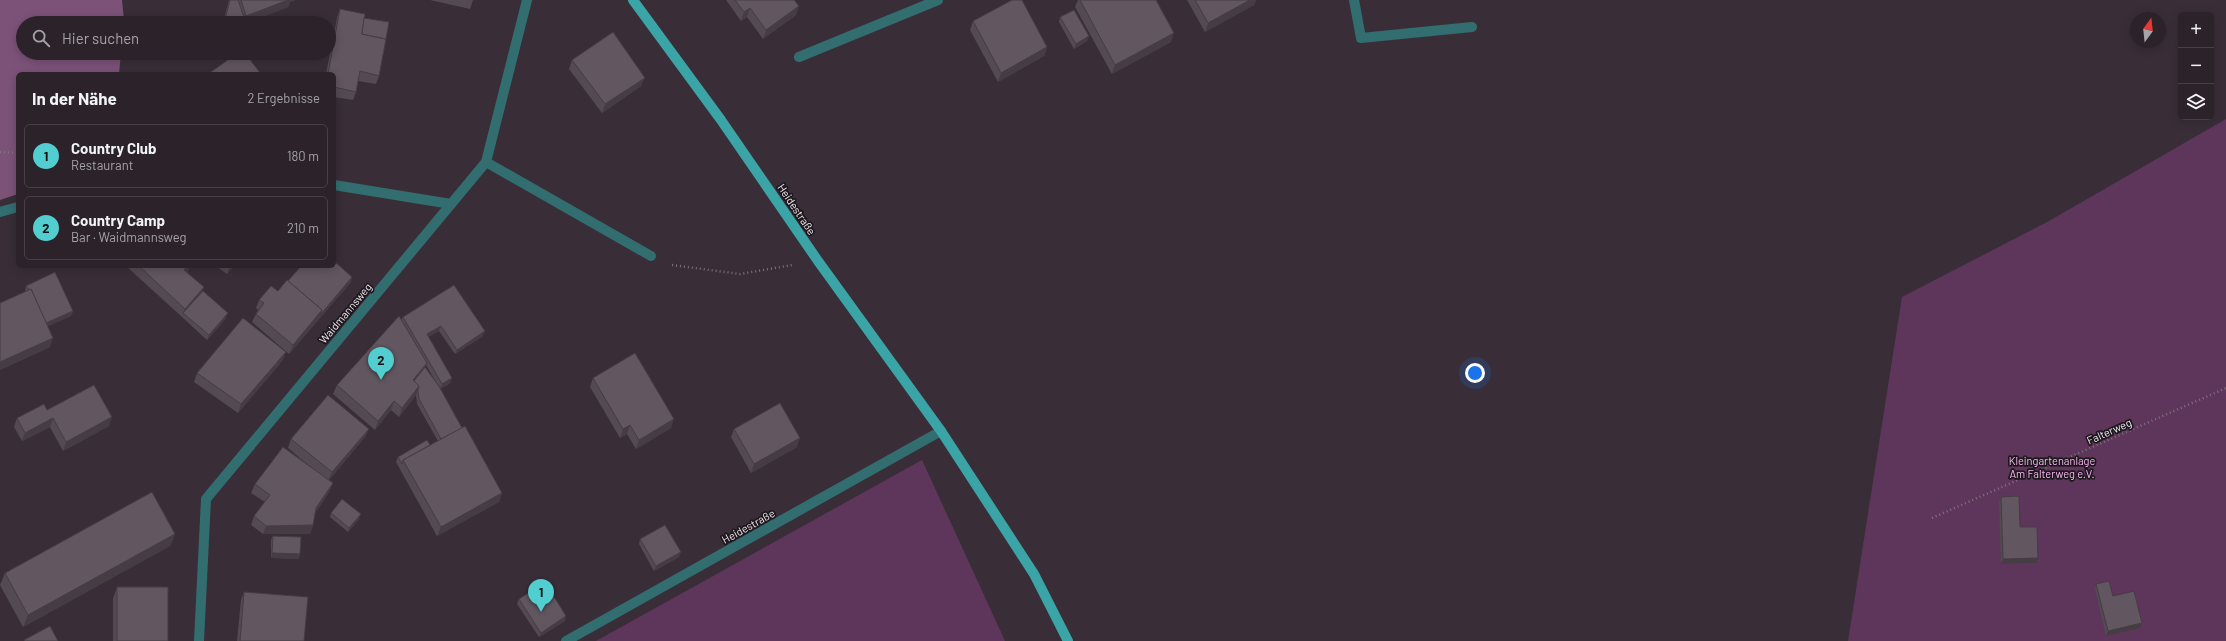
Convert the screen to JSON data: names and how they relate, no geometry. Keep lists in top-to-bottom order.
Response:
{
  "streets": {
    "main road": ["Heidestraße"],
    "street": ["Waidmannsweg"],
    "path": ["Falterweg"]
  },
  "parks": ["Kleingartenanlage Am Falterweg e.V."],
  "north": "top",
  "page": {
    "map_buttons": ["+", "−"],
    "search": "Hier suchen",
    "heading": ["In der Nähe", "2 Ergebnisse"],
    "list": [
      {
        "mark": "1",
        "name": "Country Club",
        "note": "Restaurant",
        "value": "180 m"
      },
      {
        "mark": "2",
        "name": "Country Camp",
        "note": "Bar · Waidmannsweg",
        "value": "210 m"
      }
    ],
    "pins": ["2", "1"]
  }
}
